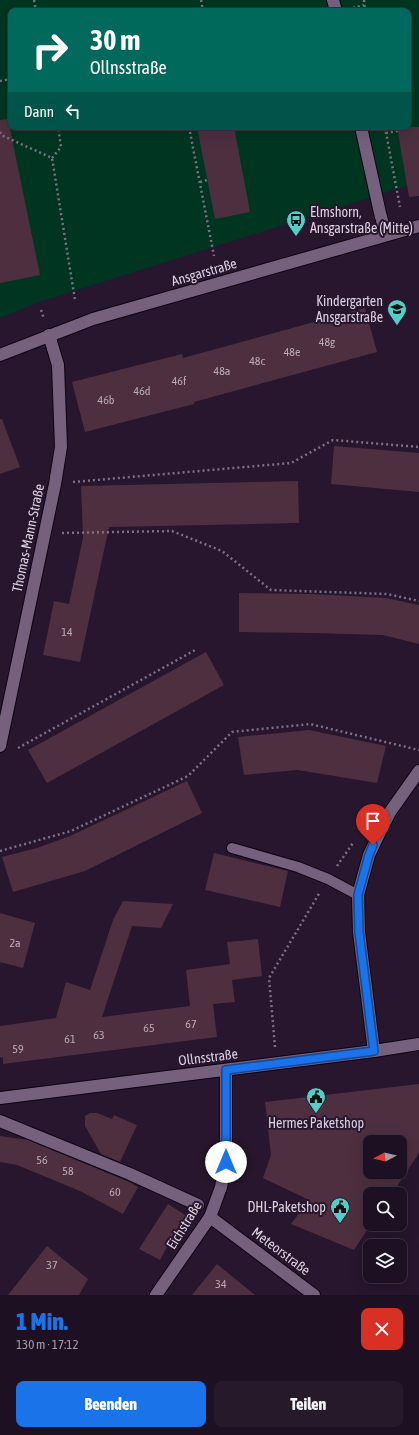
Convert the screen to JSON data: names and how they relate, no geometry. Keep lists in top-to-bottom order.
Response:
{
  "streets": {
    "street": [
      "Ansgarstraße",
      "Thomas-Mann-Straße",
      "Ollnsstraße",
      "Eichstraße",
      "Meteorstraße"
    ]
  },
  "crossings": [
    ["Ansgarstraße", "Thomas-Mann-Straße"],
    ["Ollnsstraße", "Eichstraße"],
    ["Eichstraße", "Meteorstraße"]
  ],
  "places": {
    "bus stop": ["Elmshorn, Ansgarstraße (Mitte)"],
    "school or university": ["Kindergarten Ansgarstraße"],
    "public building": ["Hermes Paketshop", "DHL-Paketshop"]
  },
  "house_numbers": [
    "48g",
    "48e",
    "48c",
    "48a",
    "46f",
    "46d",
    "46b",
    "14",
    "2a",
    "67",
    "65",
    "63",
    "61",
    "59",
    "56",
    "58",
    "60",
    "37",
    "34"
  ],
  "north": "left",
  "page": {
    "turn": ["30 m", "Ollnsstraße"],
    "then": "Dann",
    "heading": ["1 Min.", "130 m · 17:12"],
    "buttons": ["Beenden", "Teilen"]
  }
}
